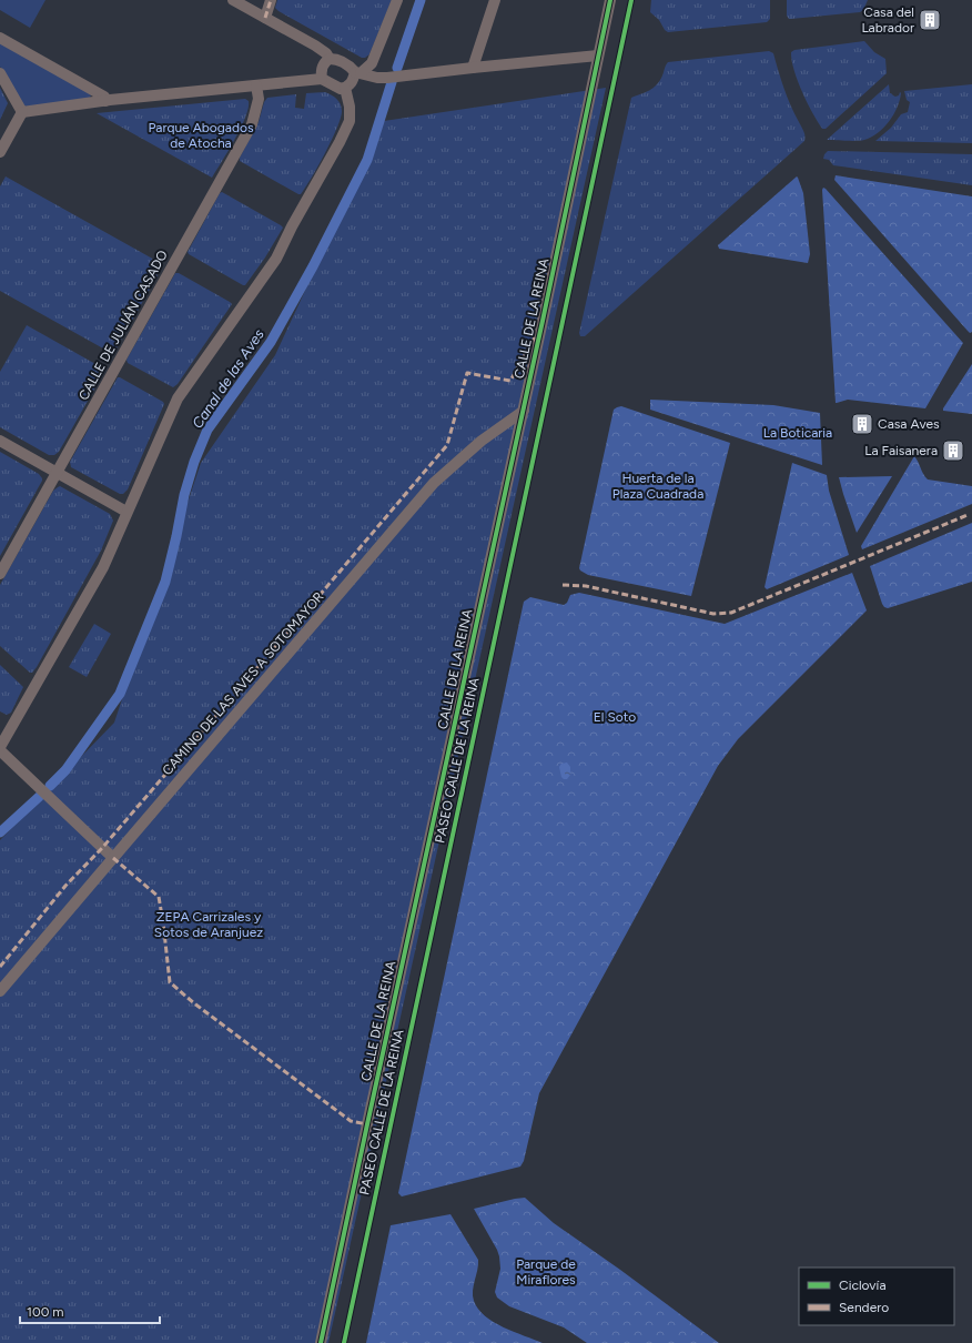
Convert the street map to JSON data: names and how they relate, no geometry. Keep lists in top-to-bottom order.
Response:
{
  "streets": {
    "street": ["CALLE DE LA REINA", "CALLE DE JULIÁN CASADO", "CAMINO DE LAS AVES A SOTOMAYOR"],
    "cycle path": ["PASEO CALLE DE LA REINA"]
  },
  "crossings": [
    ["CALLE DE LA REINA", "CAMINO DE LAS AVES A SOTOMAYOR"]
  ],
  "water": ["Canal de las Aves"],
  "parks": [
    "Parque Abogados de Atocha",
    "La Boticaria",
    "Huerta de la Plaza Cuadrada",
    "El Soto",
    "ZEPA Carrizales y Sotos de Aranjuez",
    "Parque de Miraflores"
  ],
  "places": {
    "building": ["Casa del Labrador", "Casa Aves", "La Faisanera"]
  },
  "legend": ["Ciclovía", "Sendero"],
  "scale_bar": "100 m"
}
